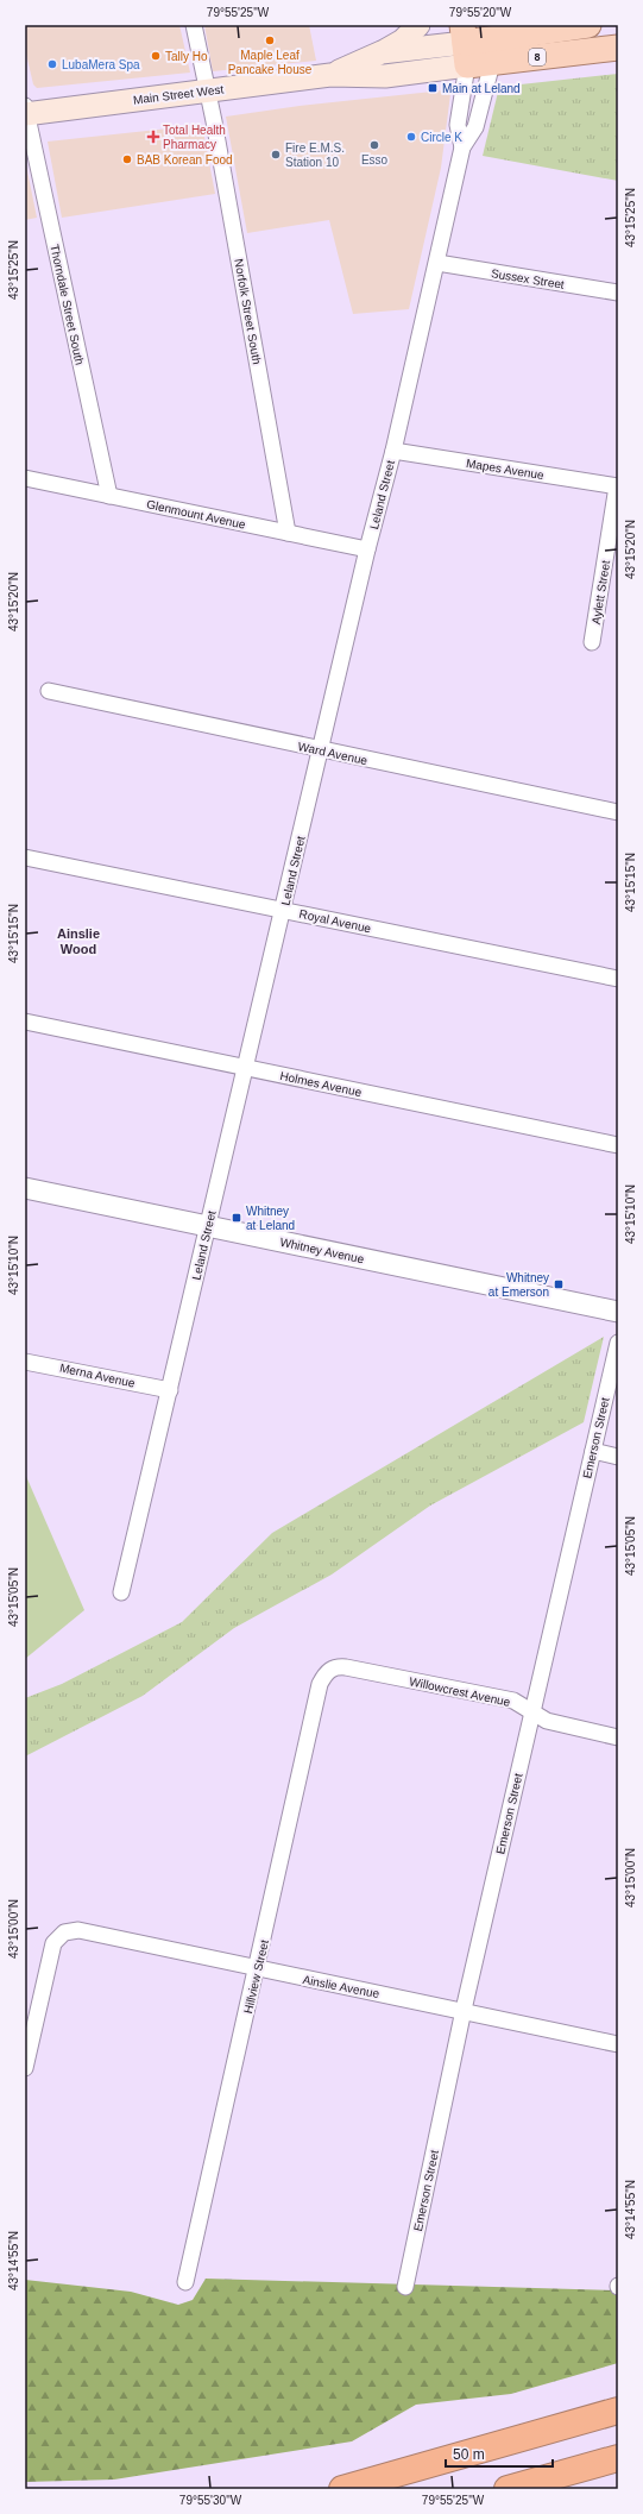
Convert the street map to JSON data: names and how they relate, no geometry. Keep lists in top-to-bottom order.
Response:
{
  "streets": {
    "main road": ["8", "Main Street West"],
    "street": [
      "Sussex Street",
      "Thorndale Street South",
      "Norfolk Street South",
      "Mapes Avenue",
      "Leland Street",
      "Glenmount Avenue",
      "Aylett Street",
      "Ward Avenue",
      "Royal Avenue",
      "Holmes Avenue",
      "Whitney Avenue",
      "Merna Avenue",
      "Emerson Street",
      "Willowcrest Avenue",
      "Hillview Street",
      "Ainslie Avenue"
    ]
  },
  "crossings": [
    ["Main Street West", "Thorndale Street South"],
    ["Main Street West", "Norfolk Street South"],
    ["Main Street West", "Leland Street"],
    ["Sussex Street", "Leland Street"],
    ["Thorndale Street South", "Glenmount Avenue"],
    ["Norfolk Street South", "Glenmount Avenue"],
    ["Mapes Avenue", "Leland Street"],
    ["Mapes Avenue", "Aylett Street"],
    ["Leland Street", "Glenmount Avenue"],
    ["Leland Street", "Ward Avenue"],
    ["Leland Street", "Royal Avenue"],
    ["Leland Street", "Holmes Avenue"],
    ["Leland Street", "Whitney Avenue"],
    ["Leland Street", "Merna Avenue"],
    ["Emerson Street", "Willowcrest Avenue"],
    ["Emerson Street", "Ainslie Avenue"],
    ["Willowcrest Avenue", "Hillview Street"],
    ["Hillview Street", "Ainslie Avenue"]
  ],
  "districts": ["Ainslie Wood"],
  "places": {
    "other": [
      "Maple Leaf Pancake House",
      "Tally Ho",
      "LubaMera Spa",
      "Circle K",
      "Esso",
      "Fire E.M.S. Station 10",
      "BAB Korean Food"
    ],
    "transit": ["Main at Leland", "Whitney at Leland", "Whitney at Emerson"],
    "health": ["Total Health Pharmacy"]
  },
  "scale_bar": "50 m",
  "coordinates": [
    "79°55'25\"W",
    "79°55'20\"W",
    "43°15'25\"N",
    "43°15'20\"N",
    "43°15'15\"N",
    "43°15'10\"N",
    "43°15'05\"N",
    "43°15'00\"N",
    "43°14'55\"N",
    "79°55'30\"W"
  ]
}
